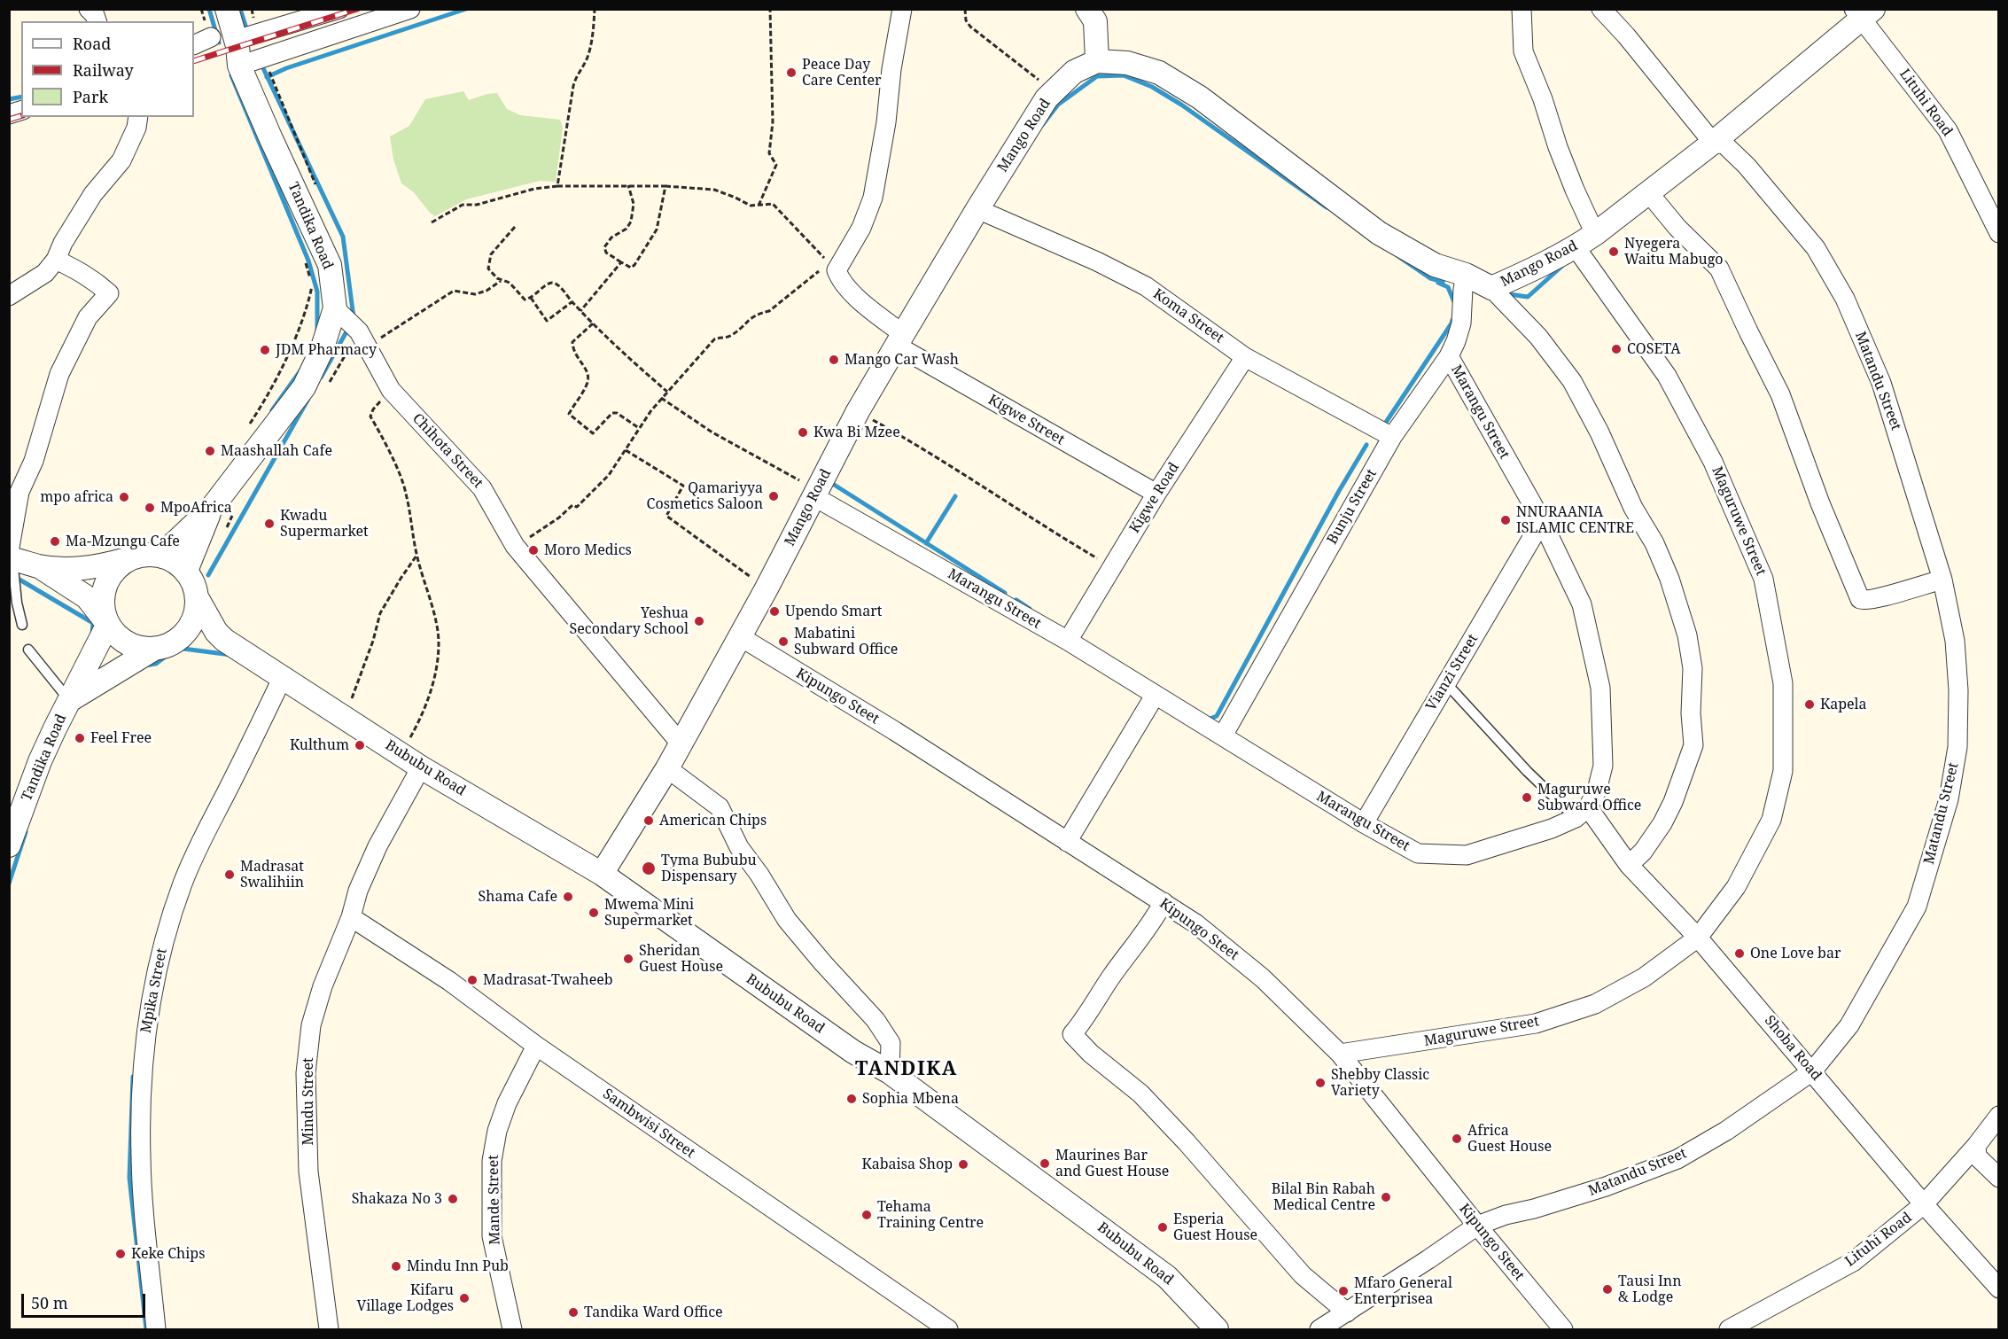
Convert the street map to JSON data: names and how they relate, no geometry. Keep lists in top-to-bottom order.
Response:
{
  "streets": {
    "street": [
      "Lituhi Road",
      "Mango Road",
      "Tandika Road",
      "Koma Street",
      "Matandu Street",
      "Marangu Street",
      "Kigwe Street",
      "Chihota Street",
      "Kigwe Road",
      "Bunju Street",
      "Maguruwe Street",
      "Vianzi Street",
      "Kipungo Steet",
      "Bububu Road",
      "Mpika Street",
      "Shoba Road",
      "Mindu Street",
      "Sambwisi Street",
      "Mande Street"
    ]
  },
  "crossings": [
    ["Lituhi Road", "Mango Road"],
    ["Lituhi Road", "Shoba Road"],
    ["Mango Road", "Koma Street"],
    ["Mango Road", "Matandu Street"],
    ["Mango Road", "Marangu Street"],
    ["Mango Road", "Kigwe Street"],
    ["Mango Road", "Chihota Street"],
    ["Mango Road", "Bunju Street"],
    ["Mango Road", "Maguruwe Street"],
    ["Mango Road", "Kipungo Steet"],
    ["Mango Road", "Bububu Road"],
    ["Tandika Road", "Chihota Street"],
    ["Koma Street", "Kigwe Road"],
    ["Koma Street", "Bunju Street"],
    ["Matandu Street", "Kipungo Steet"],
    ["Matandu Street", "Shoba Road"],
    ["Marangu Street", "Kigwe Road"],
    ["Marangu Street", "Bunju Street"],
    ["Marangu Street", "Vianzi Street"],
    ["Marangu Street", "Shoba Road"],
    ["Kigwe Street", "Kigwe Road"],
    ["Maguruwe Street", "Kipungo Steet"],
    ["Maguruwe Street", "Shoba Road"],
    ["Bububu Road", "Mpika Street"],
    ["Bububu Road", "Mindu Street"],
    ["Mindu Street", "Sambwisi Street"],
    ["Sambwisi Street", "Mande Street"]
  ],
  "districts": ["TANDIKA"],
  "places": [
    "Peace Day Care Center",
    "Nyegera Waitu Mabugo",
    "COSETA",
    "JDM Pharmacy",
    "Mango Car Wash",
    "Kwa Bi Mzee",
    "Maashallah Cafe",
    "Qamariyya Cosmetics Saloon",
    "mpo africa",
    "MpoAfrica",
    "NNURAANIA ISLAMIC CENTRE",
    "Kwadu Supermarket",
    "Ma-Mzungu Cafe",
    "Moro Medics",
    "Upendo Smart",
    "Yeshua Secondary School",
    "Mabatini Subward Office",
    "Kapela",
    "Feel Free",
    "Kulthum",
    "Maguruwe Subward Office",
    "American Chips",
    "Tyma Bububu Dispensary",
    "Madrasat Swalihiin",
    "Shama Cafe",
    "Mwema Mini Supermarket",
    "One Love bar",
    "Sheridan Guest House",
    "Madrasat-Twaheeb",
    "Shebby Classic Variety",
    "Sophia Mbena",
    "Africa Guest House",
    "Maurines Bar and Guest House",
    "Kabaisa Shop",
    "Bilal Bin Rabah Medical Centre",
    "Shakaza No 3",
    "Tehama Training Centre",
    "Esperia Guest House",
    "Keke Chips",
    "Mindu Inn Pub",
    "Tausi Inn & Lodge",
    "Mfaro General Enterprisea",
    "Kifaru Village Lodges",
    "Tandika Ward Office"
  ],
  "legend": ["Road", "Railway", "Park"],
  "scale_bar": "50 m"
}
